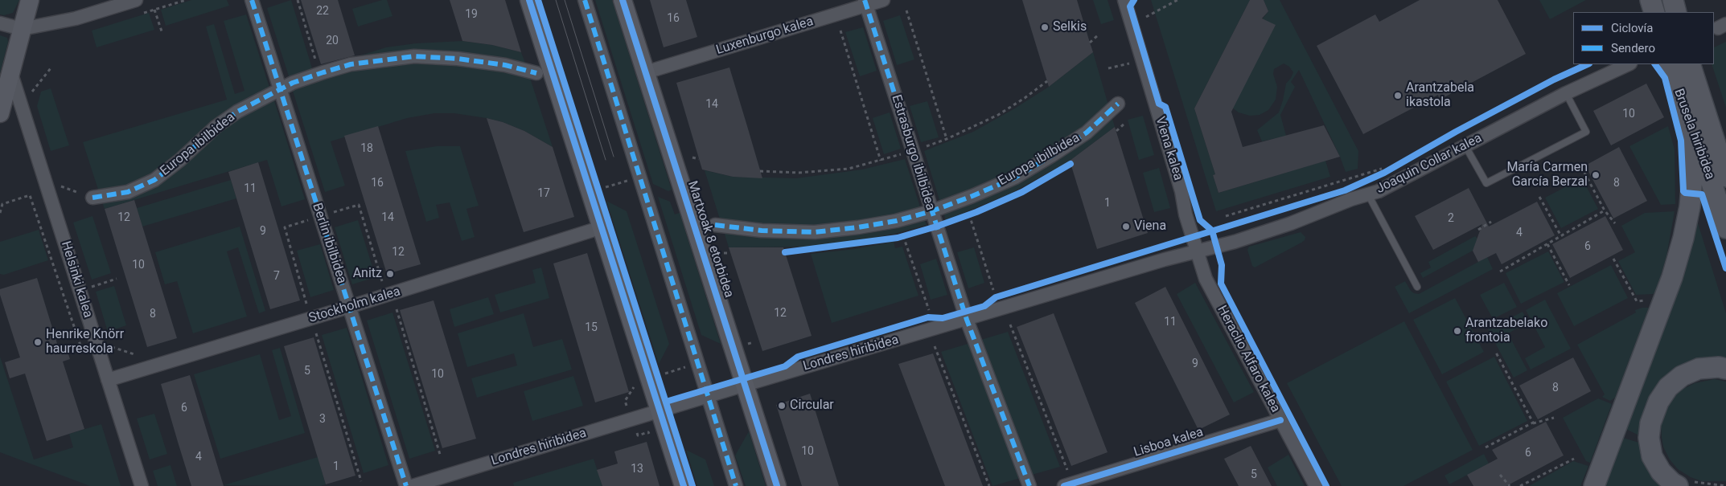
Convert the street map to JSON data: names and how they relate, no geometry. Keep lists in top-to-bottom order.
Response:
{
  "streets": {
    "main road": ["Brusela hiribidea"],
    "street": [
      "Luxenburgo kalea",
      "Europa ibilbidea",
      "Viena kalea",
      "Estrasburgo ibilbidea",
      "Joaquin Collar kalea",
      "Martxoak 8 etorbidea",
      "Berlin ibilbidea",
      "Helsinki kalea",
      "Stockholm kalea",
      "Londres hiribidea",
      "Heraclio Alfaro kalea",
      "Lisboa kalea"
    ]
  },
  "crossings": [
    ["Luxenburgo kalea", "Estrasburgo ibilbidea"],
    ["Luxenburgo kalea", "Martxoak 8 etorbidea"],
    ["Europa ibilbidea", "Estrasburgo ibilbidea"],
    ["Europa ibilbidea", "Berlin ibilbidea"],
    ["Viena kalea", "Joaquin Collar kalea"],
    ["Viena kalea", "Londres hiribidea"],
    ["Viena kalea", "Heraclio Alfaro kalea"],
    ["Estrasburgo ibilbidea", "Londres hiribidea"],
    ["Joaquin Collar kalea", "Londres hiribidea"],
    ["Joaquin Collar kalea", "Heraclio Alfaro kalea"],
    ["Martxoak 8 etorbidea", "Londres hiribidea"],
    ["Berlin ibilbidea", "Stockholm kalea"],
    ["Helsinki kalea", "Stockholm kalea"],
    ["Londres hiribidea", "Heraclio Alfaro kalea"],
    ["Heraclio Alfaro kalea", "Lisboa kalea"]
  ],
  "places": [
    "Selkis",
    "Arantzabela ikastola",
    "María Carmen García Berzal",
    "Viena",
    "Anitz",
    "Arantzabelako frontoia",
    "Henrike Knörr haurreskola",
    "Circular"
  ],
  "house_numbers": [
    "22",
    "19",
    "16",
    "20",
    "14",
    "10",
    "18",
    "16",
    "8",
    "11",
    "17",
    "1",
    "12",
    "14",
    "2",
    "9",
    "4",
    "6",
    "12",
    "10",
    "7",
    "12",
    "8",
    "11",
    "15",
    "9",
    "5",
    "10",
    "8",
    "6",
    "3",
    "10",
    "6",
    "4",
    "1",
    "13",
    "5"
  ],
  "legend": ["Ciclovía", "Sendero"]
}
